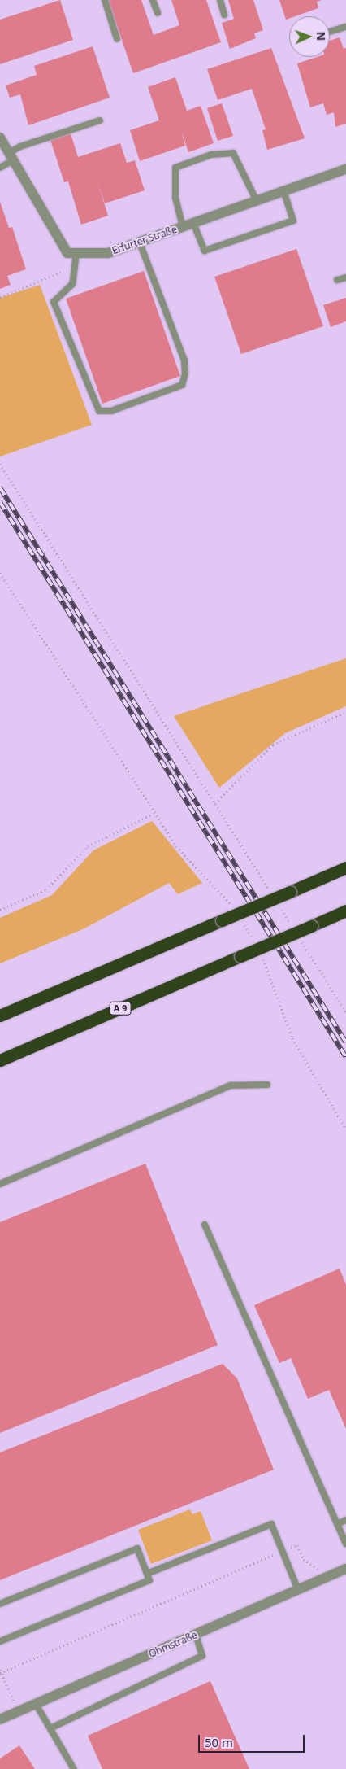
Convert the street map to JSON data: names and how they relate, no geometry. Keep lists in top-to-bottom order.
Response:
{
  "streets": {
    "highway": ["A 9"],
    "street": ["Erfurter Straße", "Ohmstraße"]
  },
  "scale_bar": "50 m",
  "north": "right"
}
